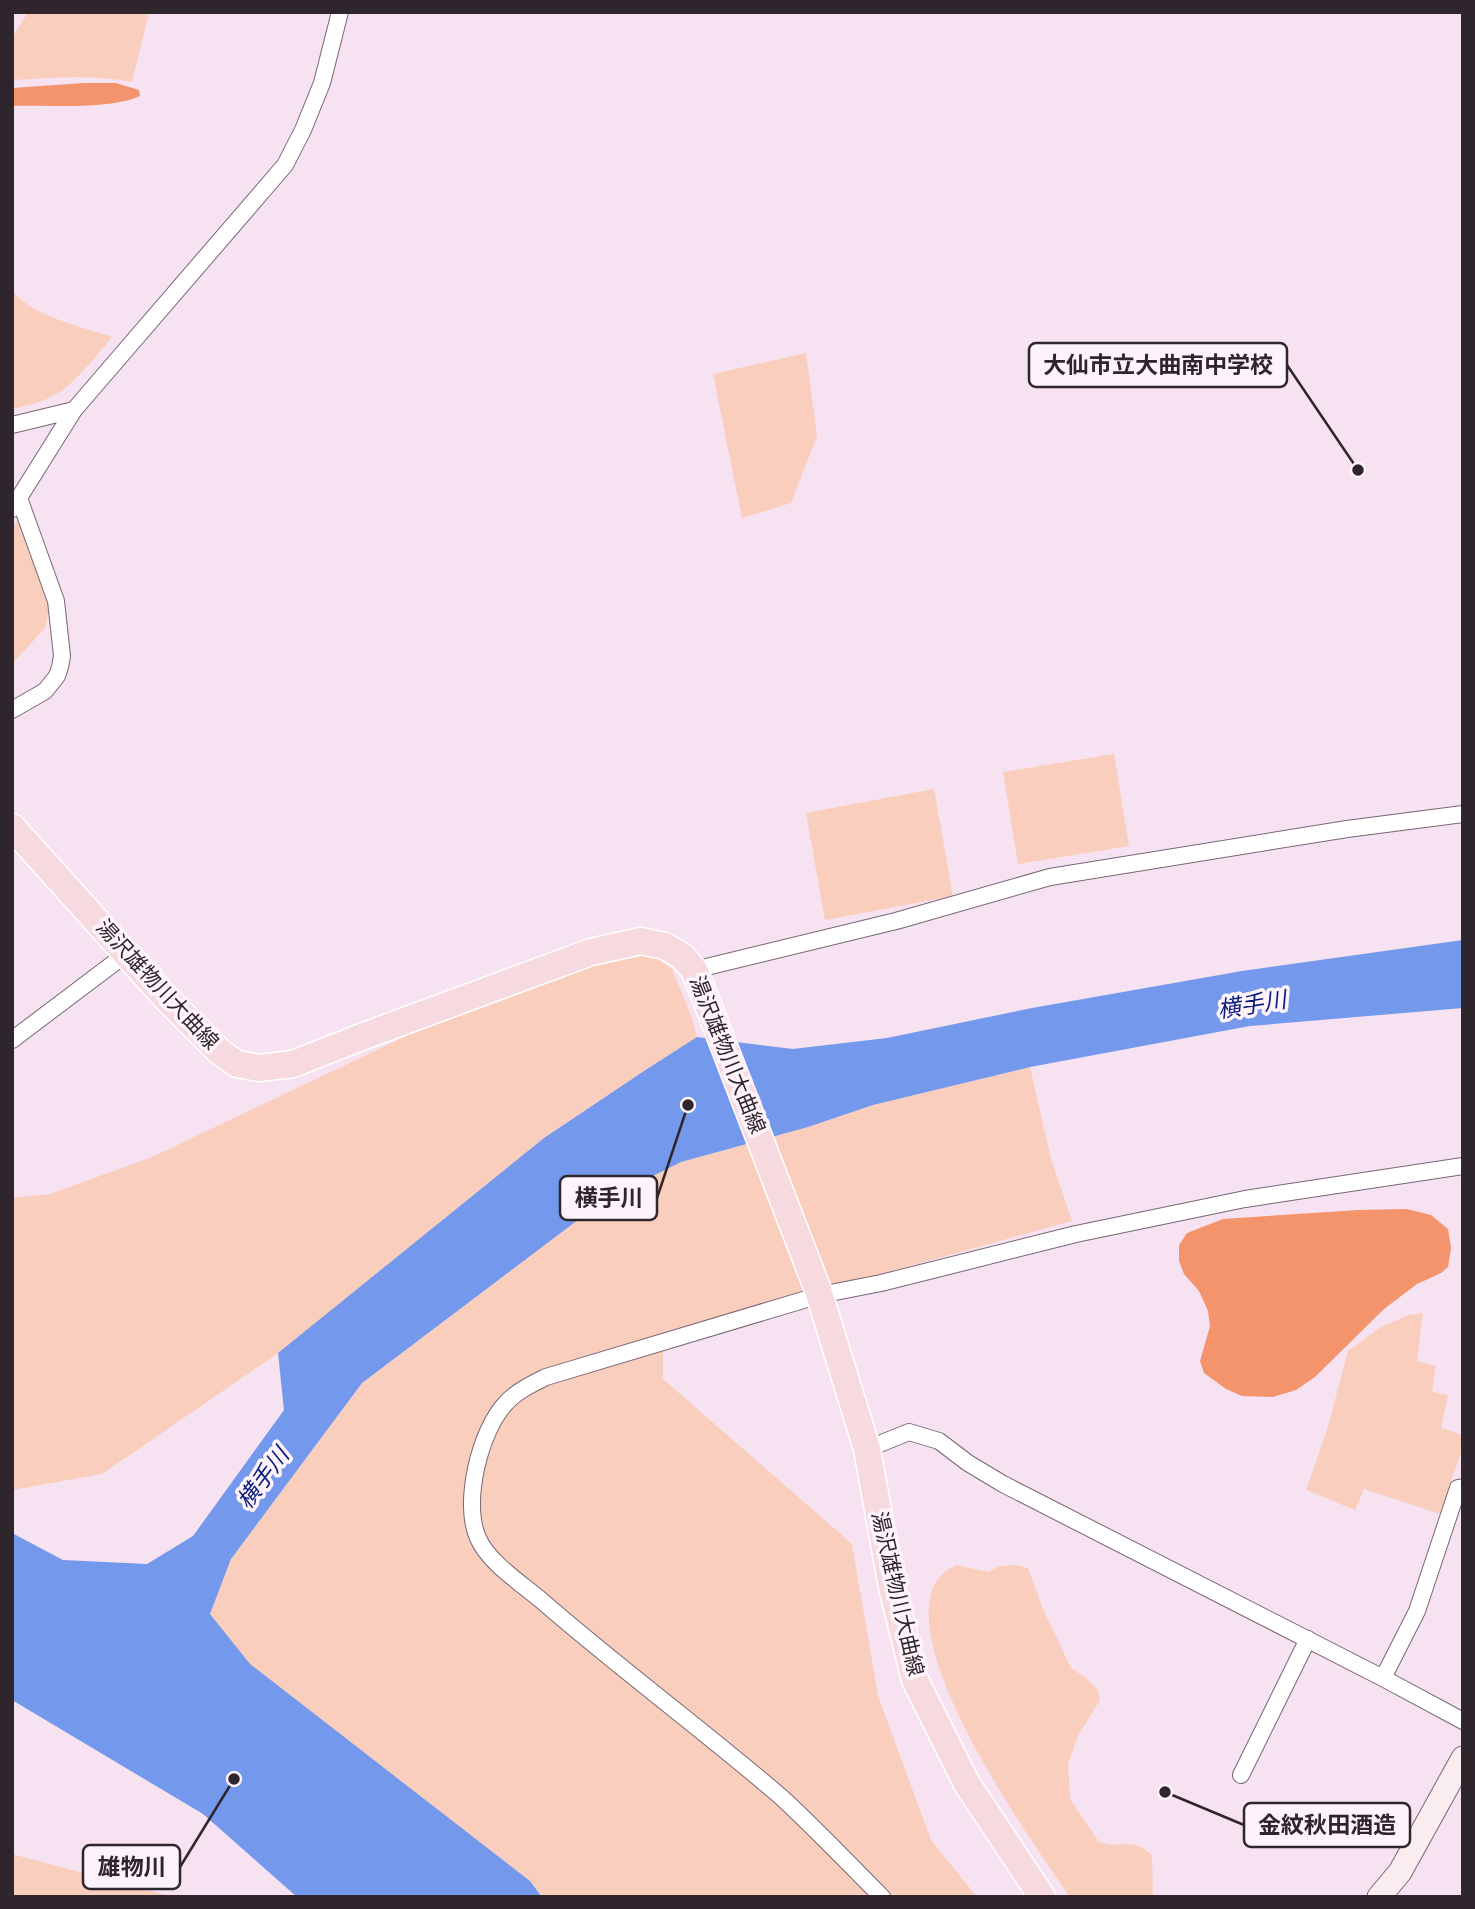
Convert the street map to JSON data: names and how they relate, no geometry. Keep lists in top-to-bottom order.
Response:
{
  "streets": {
    "main road": ["湯沢雄物川大曲線"]
  },
  "water": ["横手川"],
  "places": [
    "大仙市立大曲南中学校",
    "横手川",
    "雄物川",
    "金紋秋田酒造"
  ]
}
